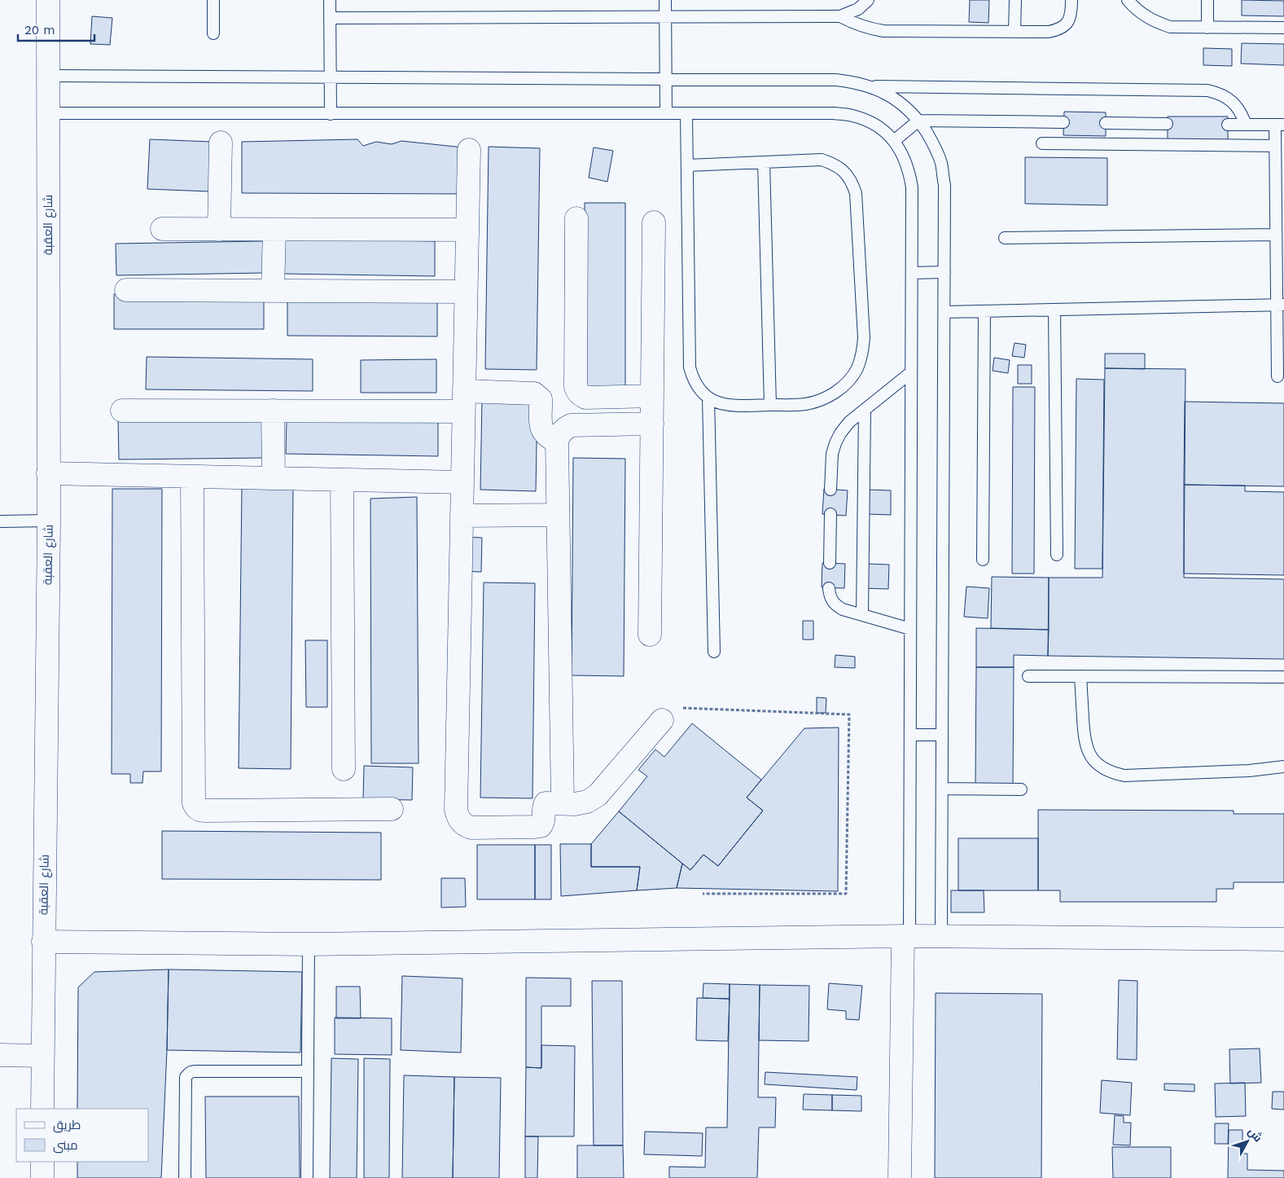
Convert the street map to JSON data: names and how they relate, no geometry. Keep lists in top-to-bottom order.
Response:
{
  "streets": {
    "street": ["شارع العقبة"]
  },
  "legend": ["طريق", "مبنى"],
  "scale_bar": "20 m",
  "north": "top right"
}
